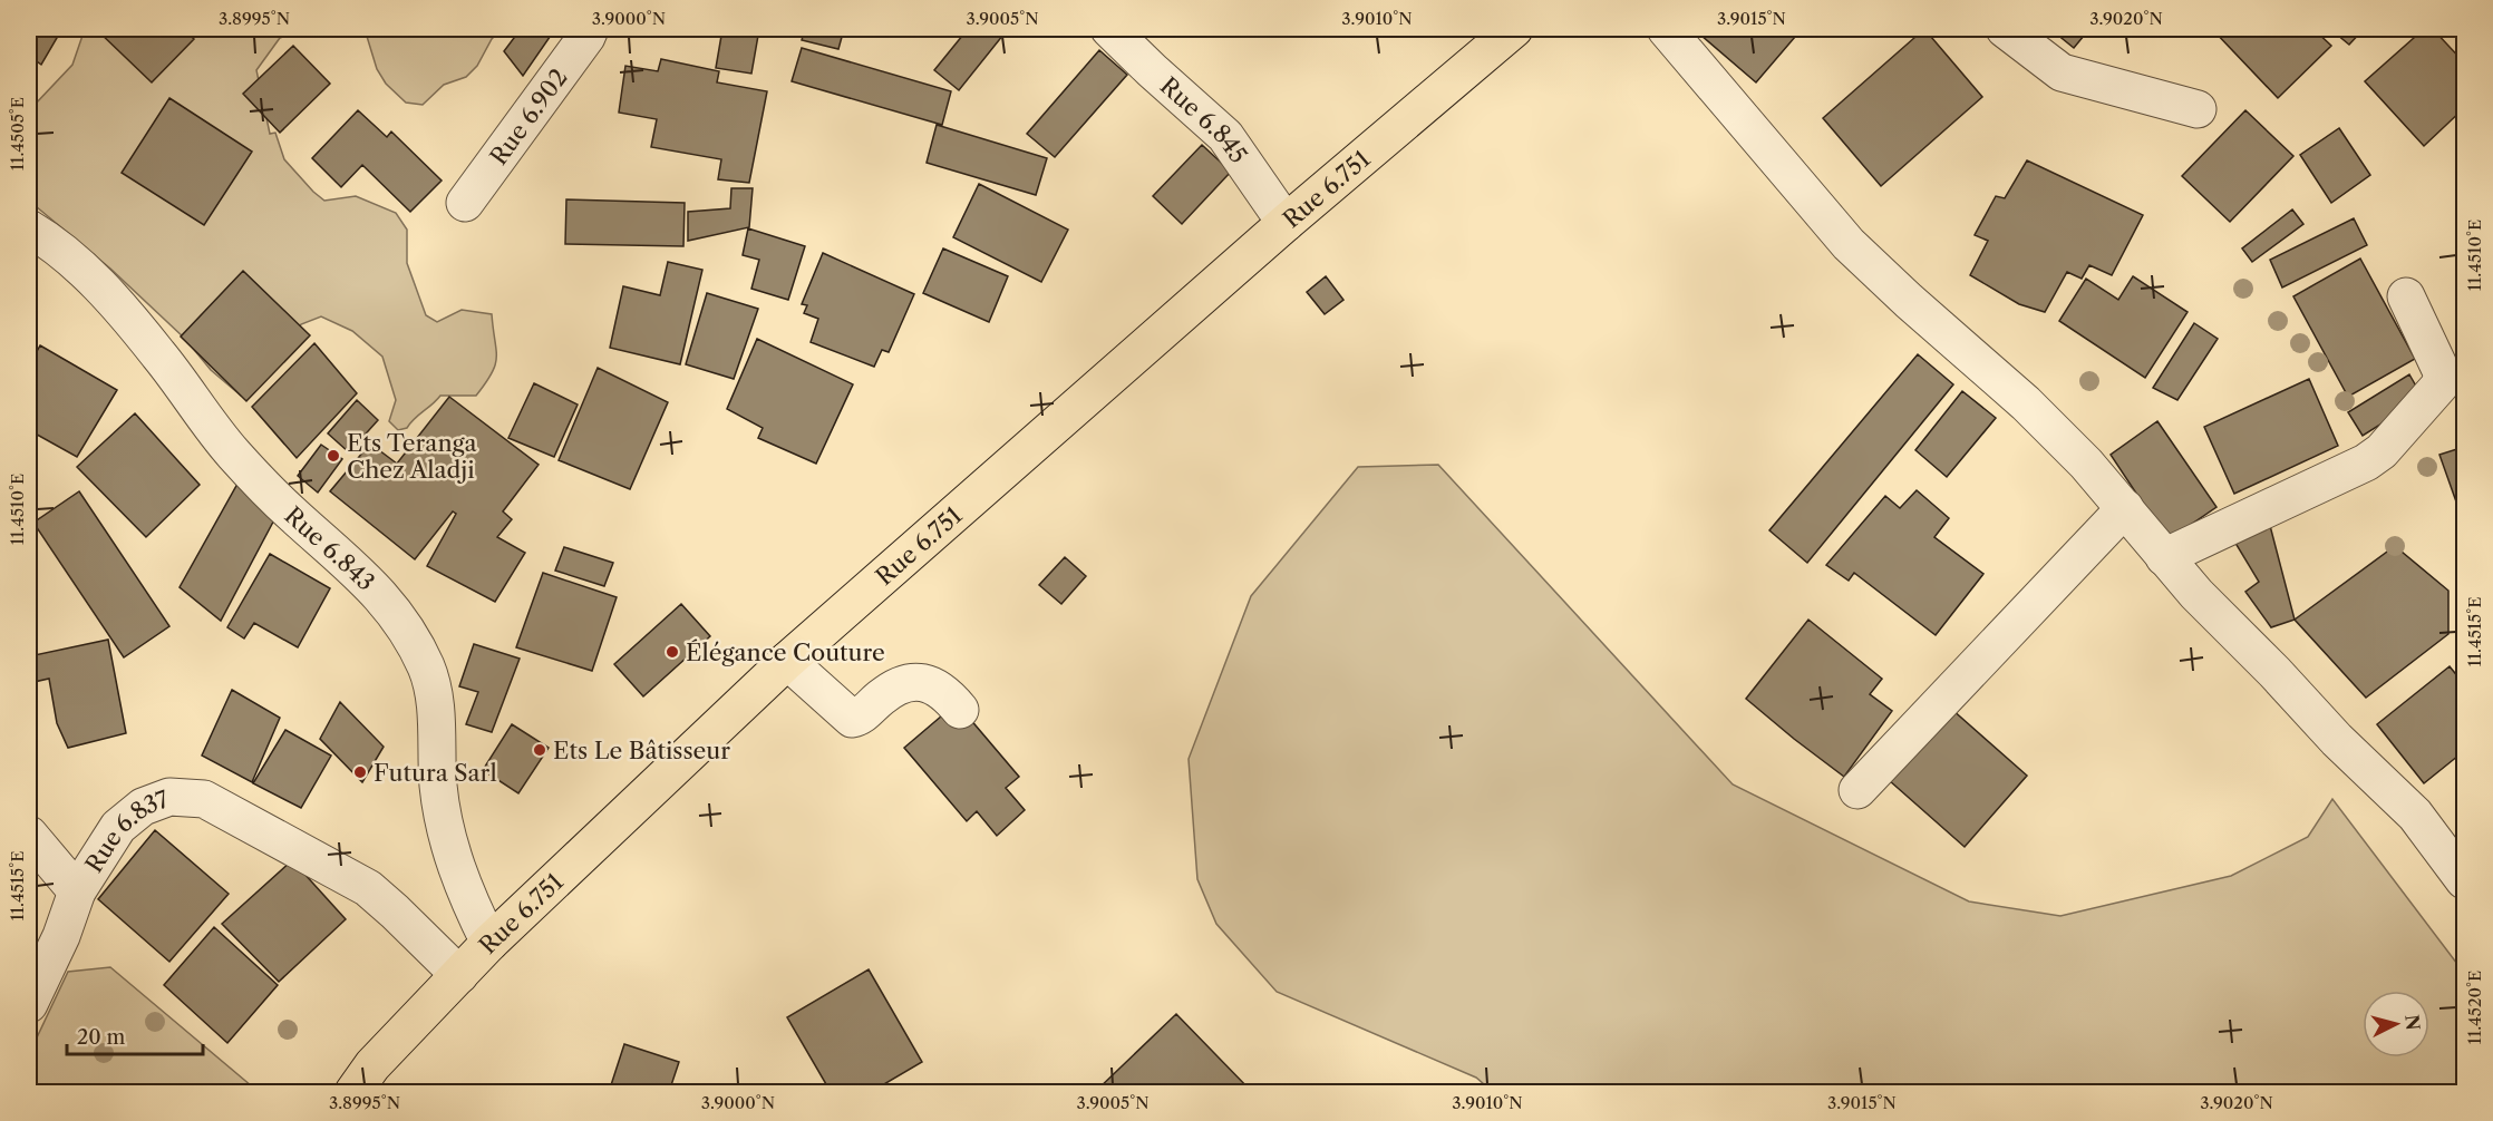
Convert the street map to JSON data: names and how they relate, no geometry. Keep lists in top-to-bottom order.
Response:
{
  "streets": {
    "main road": ["Rue 6.751"],
    "street": [
      "Rue 6.902",
      "Rue 6.845",
      "Rue 6.843",
      "Rue 6.837"
    ]
  },
  "crossings": [
    ["Rue 6.845", "Rue 6.751"],
    ["Rue 6.751", "Rue 6.843"],
    ["Rue 6.751", "Rue 6.837"]
  ],
  "places": [
    "Ets Teranga Chez Aladji",
    "Élégance Couture",
    "Ets Le Bâtisseur",
    "Futura Sarl"
  ],
  "scale_bar": "20 m",
  "north": "right",
  "coordinates": [
    "3.8995°N",
    "3.9000°N",
    "3.9005°N",
    "3.9010°N",
    "3.9015°N",
    "3.9020°N",
    "11.4505°E",
    "11.4510°E",
    "11.4515°E",
    "11.4520°E"
  ]
}
